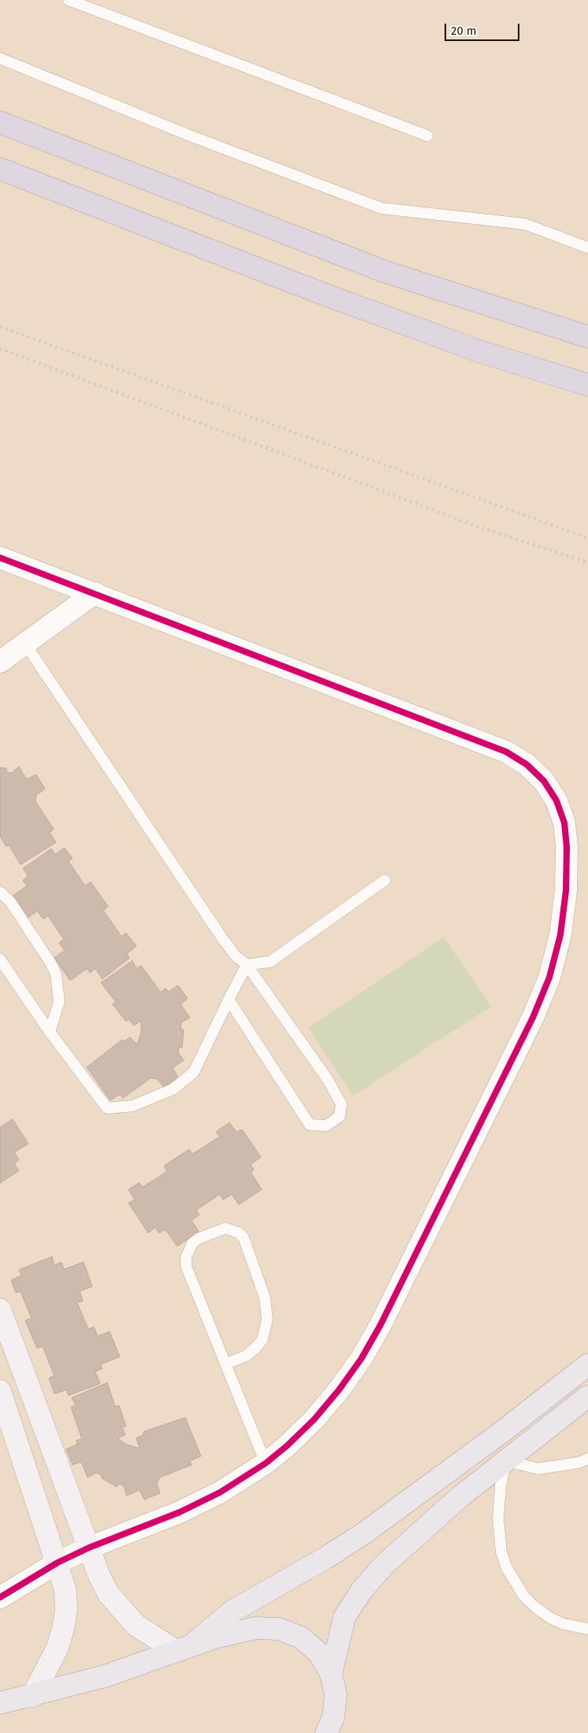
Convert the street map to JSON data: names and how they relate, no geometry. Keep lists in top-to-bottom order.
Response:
{
  "scale_bar": "20 m"
}
